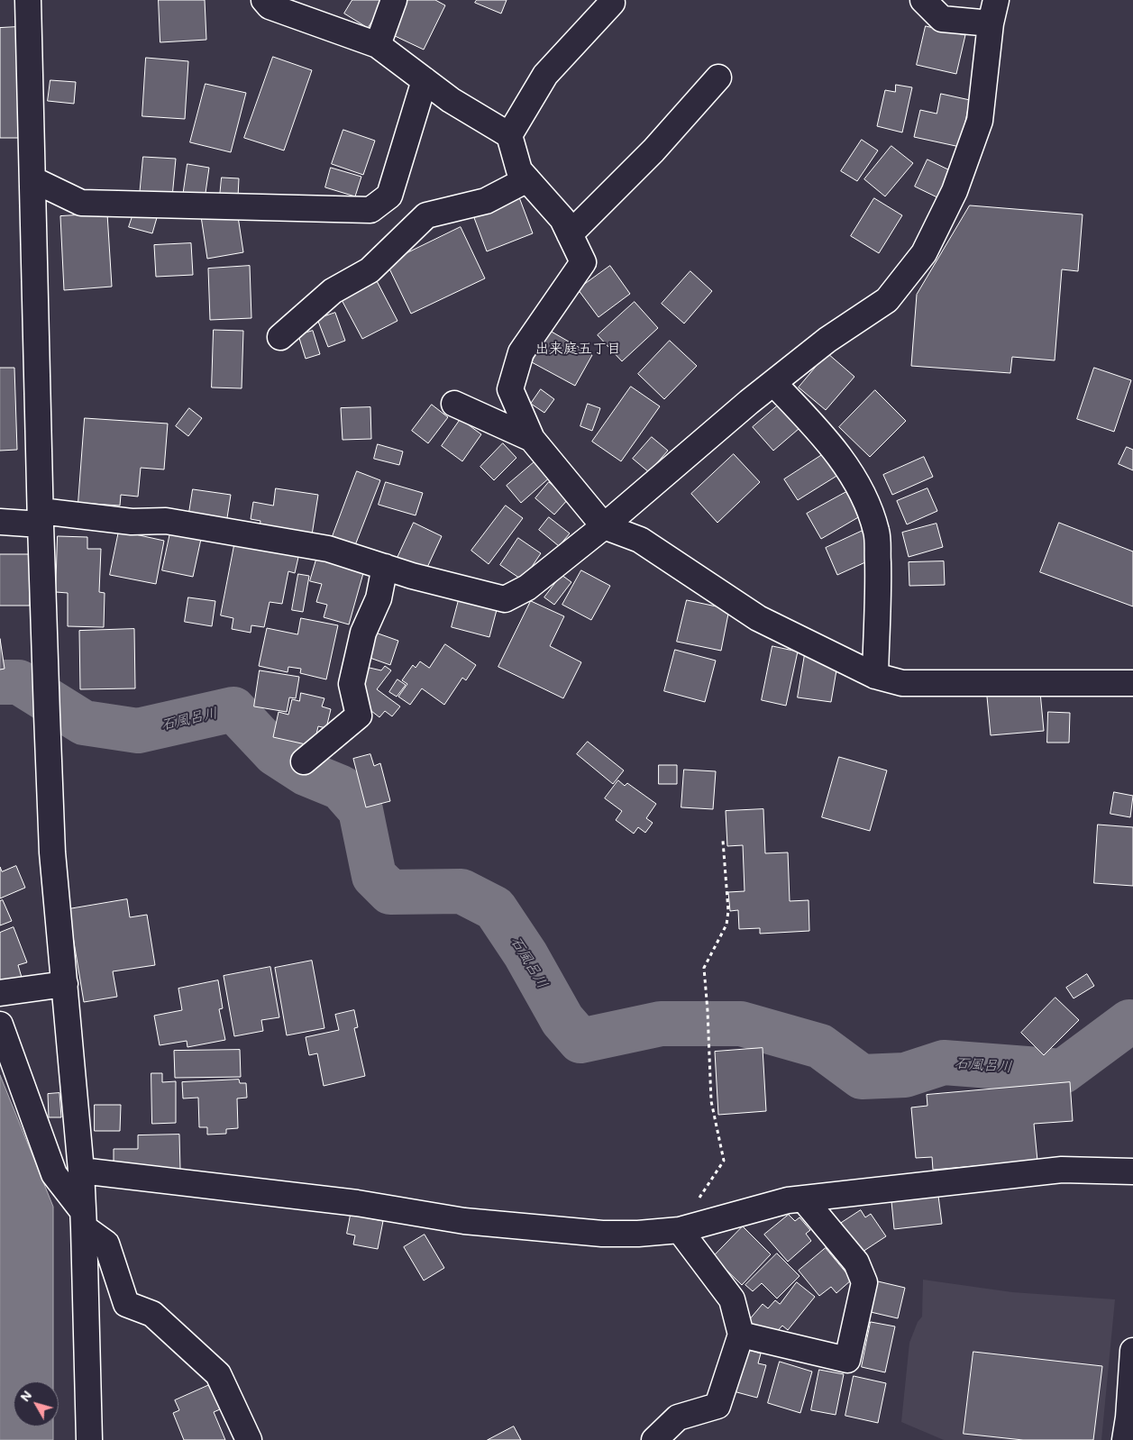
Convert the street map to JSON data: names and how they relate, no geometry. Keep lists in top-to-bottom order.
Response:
{
  "districts": ["出来庭五丁目"],
  "water": ["石風呂川"],
  "north": "top left"
}
